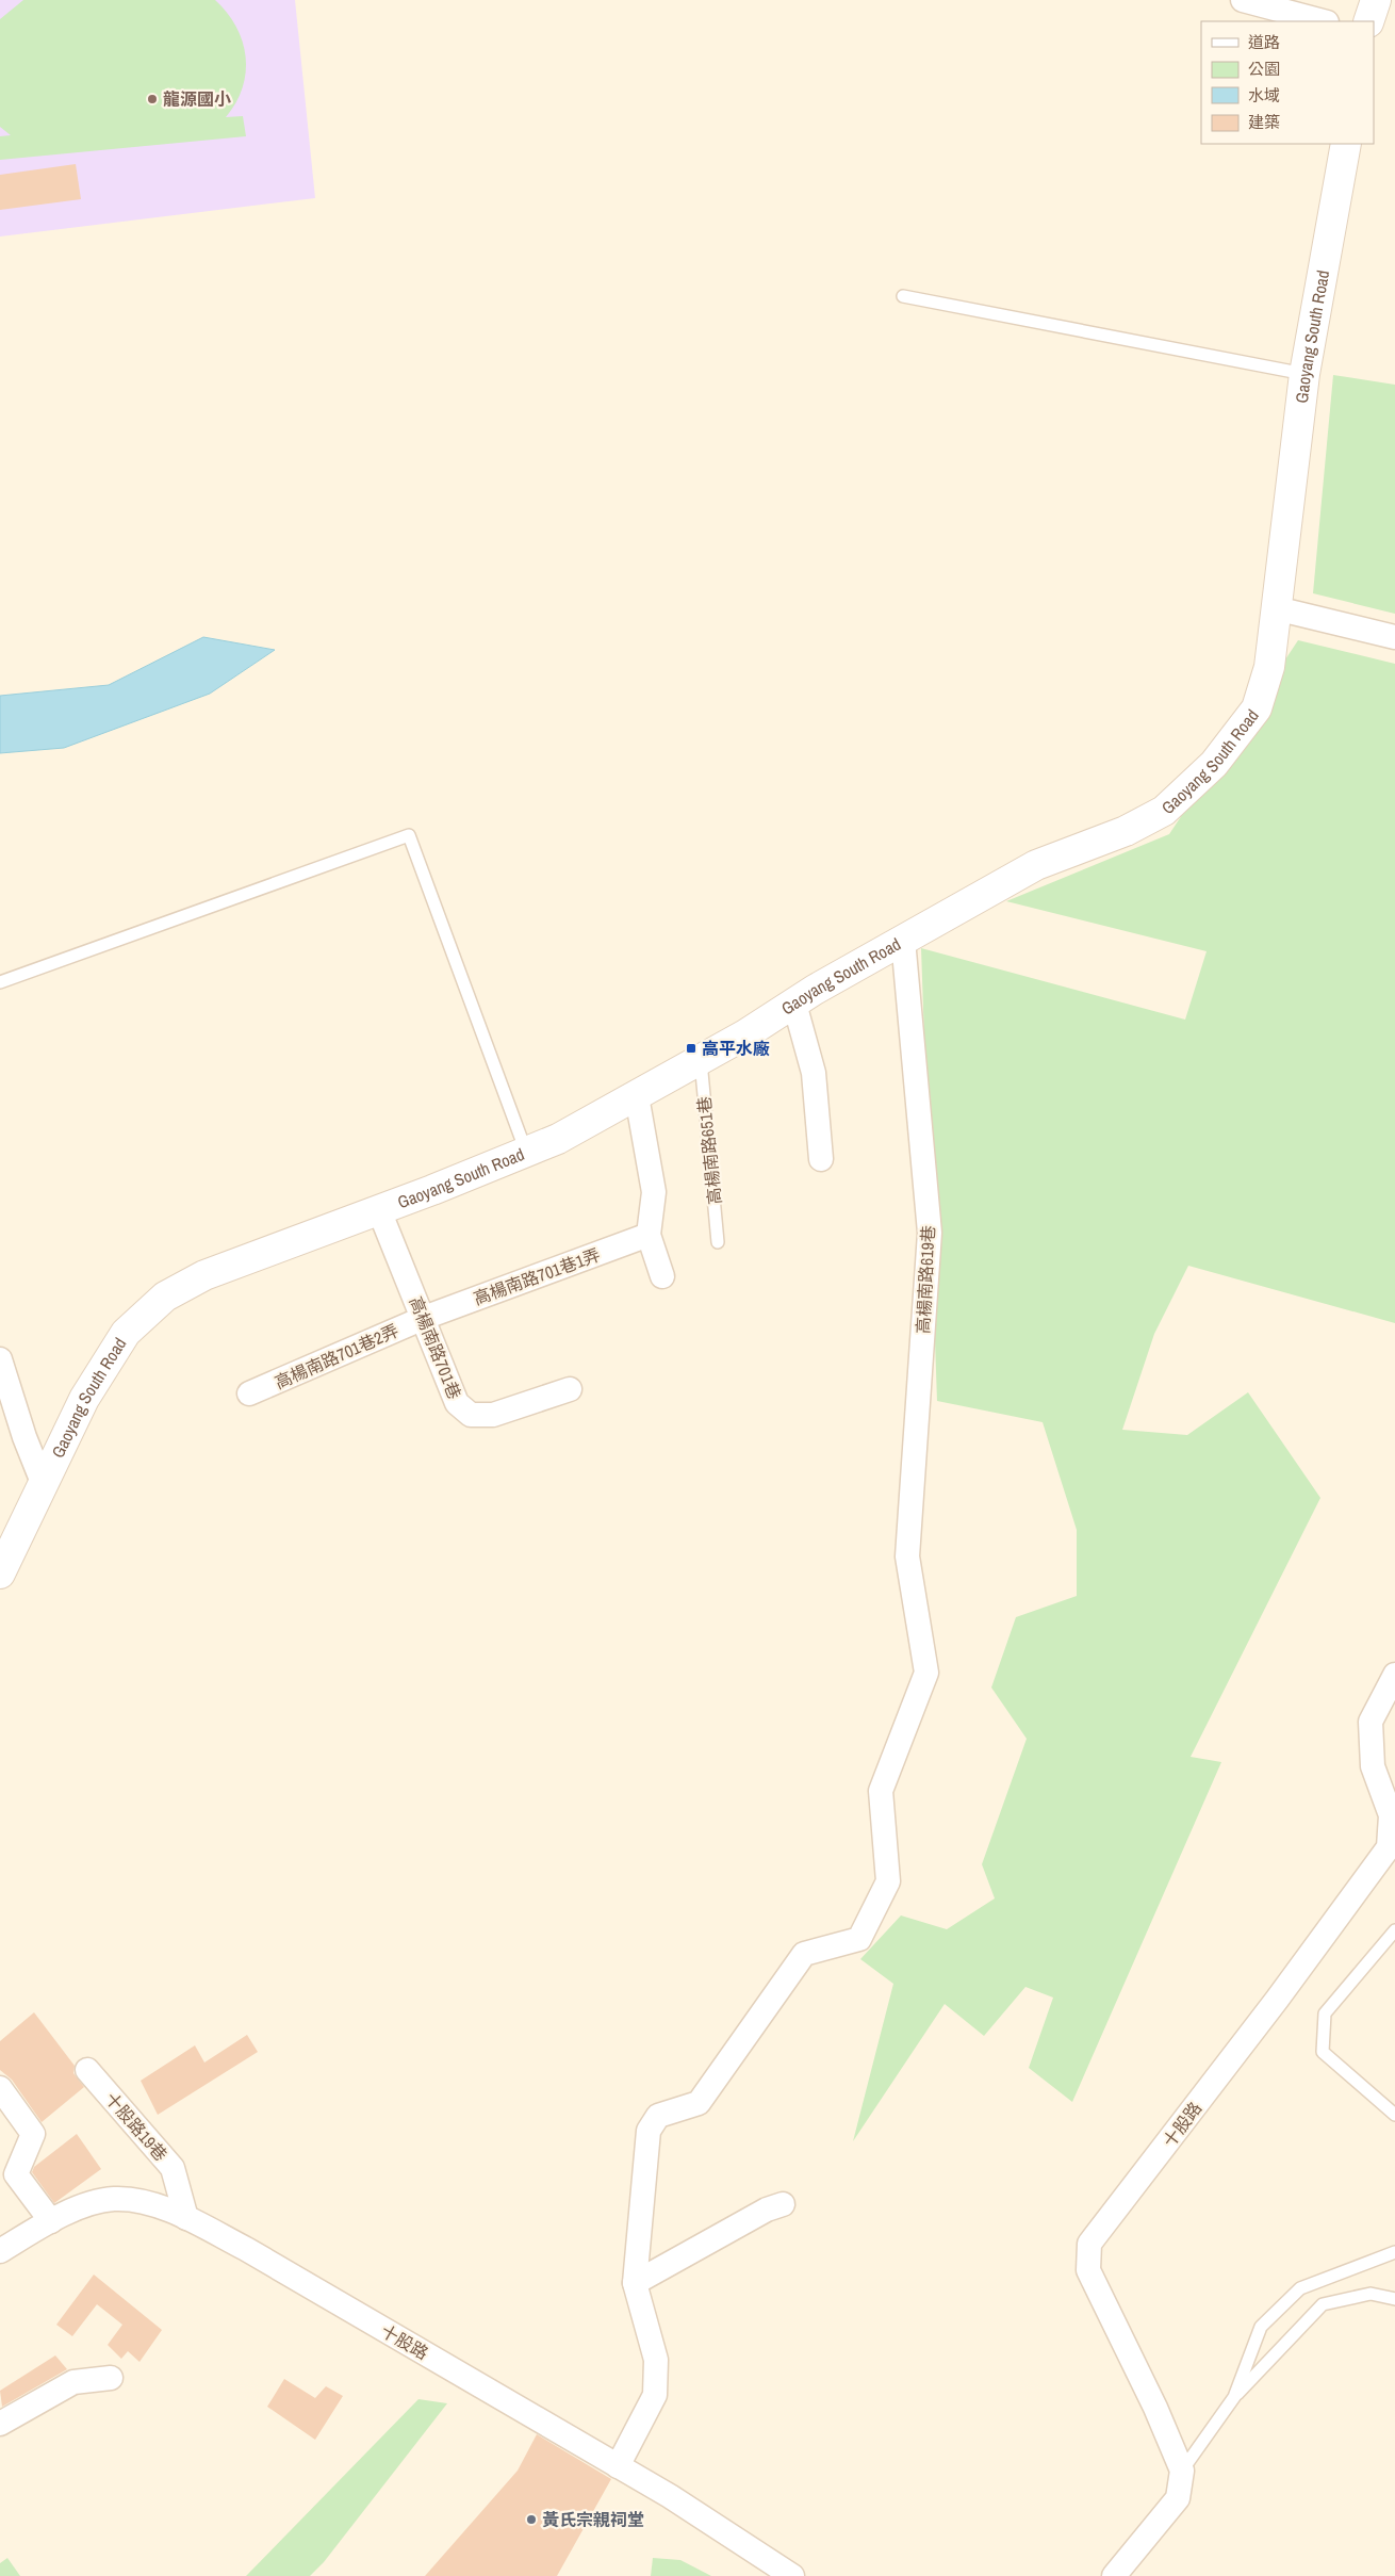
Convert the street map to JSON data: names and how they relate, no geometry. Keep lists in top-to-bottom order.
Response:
{
  "streets": {
    "street": [
      "Gaoyang South Road",
      "高楊南路701巷1弄",
      "高楊南路619巷",
      "高楊南路701巷",
      "高楊南路701巷2弄",
      "十股路",
      "十股路19巷"
    ],
    "lane": ["高楊南路651巷"]
  },
  "crossings": [
    ["Gaoyang South Road", "高楊南路651巷"],
    ["Gaoyang South Road", "高楊南路619巷"],
    ["Gaoyang South Road", "高楊南路701巷"],
    ["高楊南路701巷1弄", "高楊南路701巷"],
    ["高楊南路701巷1弄", "高楊南路701巷2弄"],
    ["高楊南路701巷", "高楊南路701巷2弄"],
    ["十股路", "十股路19巷"]
  ],
  "places": {
    "other": ["龍源國小", "黃氏宗親祠堂"],
    "transit": ["高平水廠"]
  },
  "legend": [
    "道路",
    "公園",
    "水域",
    "建築"
  ]
}
